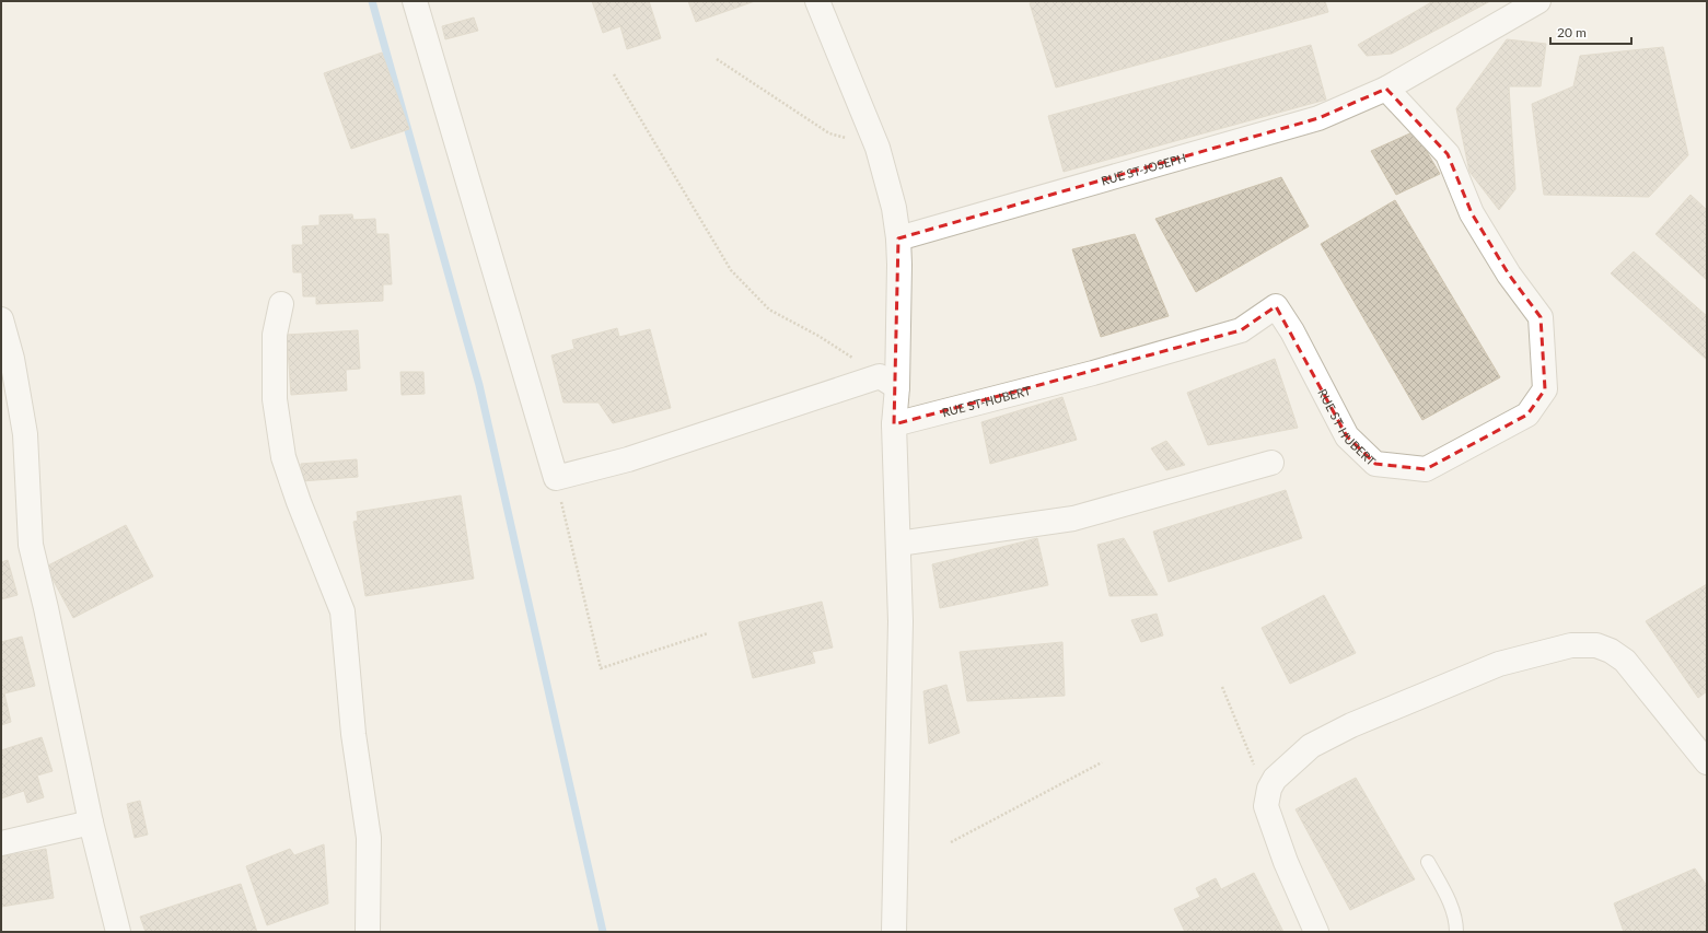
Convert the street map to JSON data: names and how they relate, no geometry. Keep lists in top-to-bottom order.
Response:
{
  "streets": {
    "street": ["RUE ST-JOSEPH", "RUE ST-HUBERT"]
  },
  "crossings": [
    ["RUE ST-JOSEPH", "RUE ST-HUBERT"]
  ],
  "scale_bar": "20 m"
}
